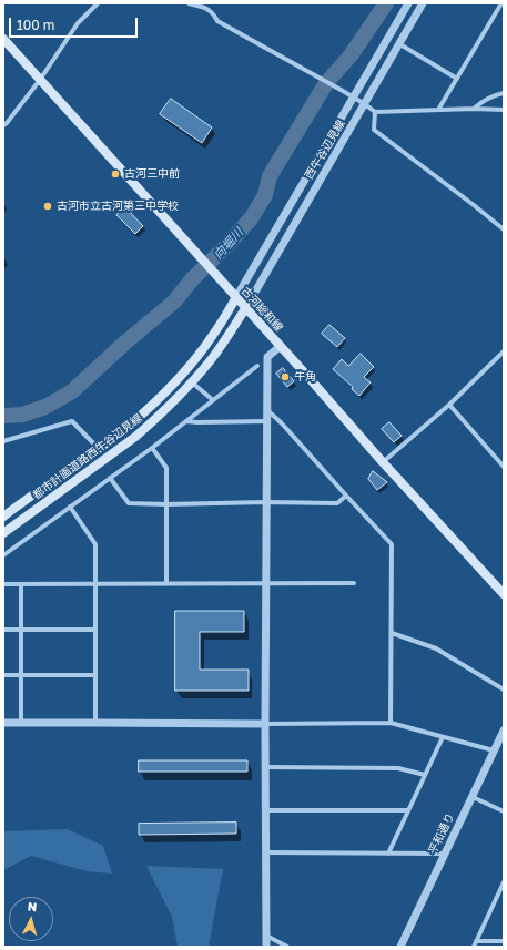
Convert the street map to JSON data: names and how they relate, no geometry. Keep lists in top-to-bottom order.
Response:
{
  "streets": {
    "main road": ["古河総和線", "都市計画道路西牛谷辺見線"],
    "street": ["西牛谷辺見線", "平和通り"]
  },
  "crossings": [
    ["西牛谷辺見線", "古河総和線"],
    ["西牛谷辺見線", "都市計画道路西牛谷辺見線"],
    ["古河総和線", "都市計画道路西牛谷辺見線"]
  ],
  "water": ["向堀川"],
  "places": ["古河三中前", "古河市立古河第三中学校", "牛角"],
  "scale_bar": "100 m",
  "north": "top"
}
